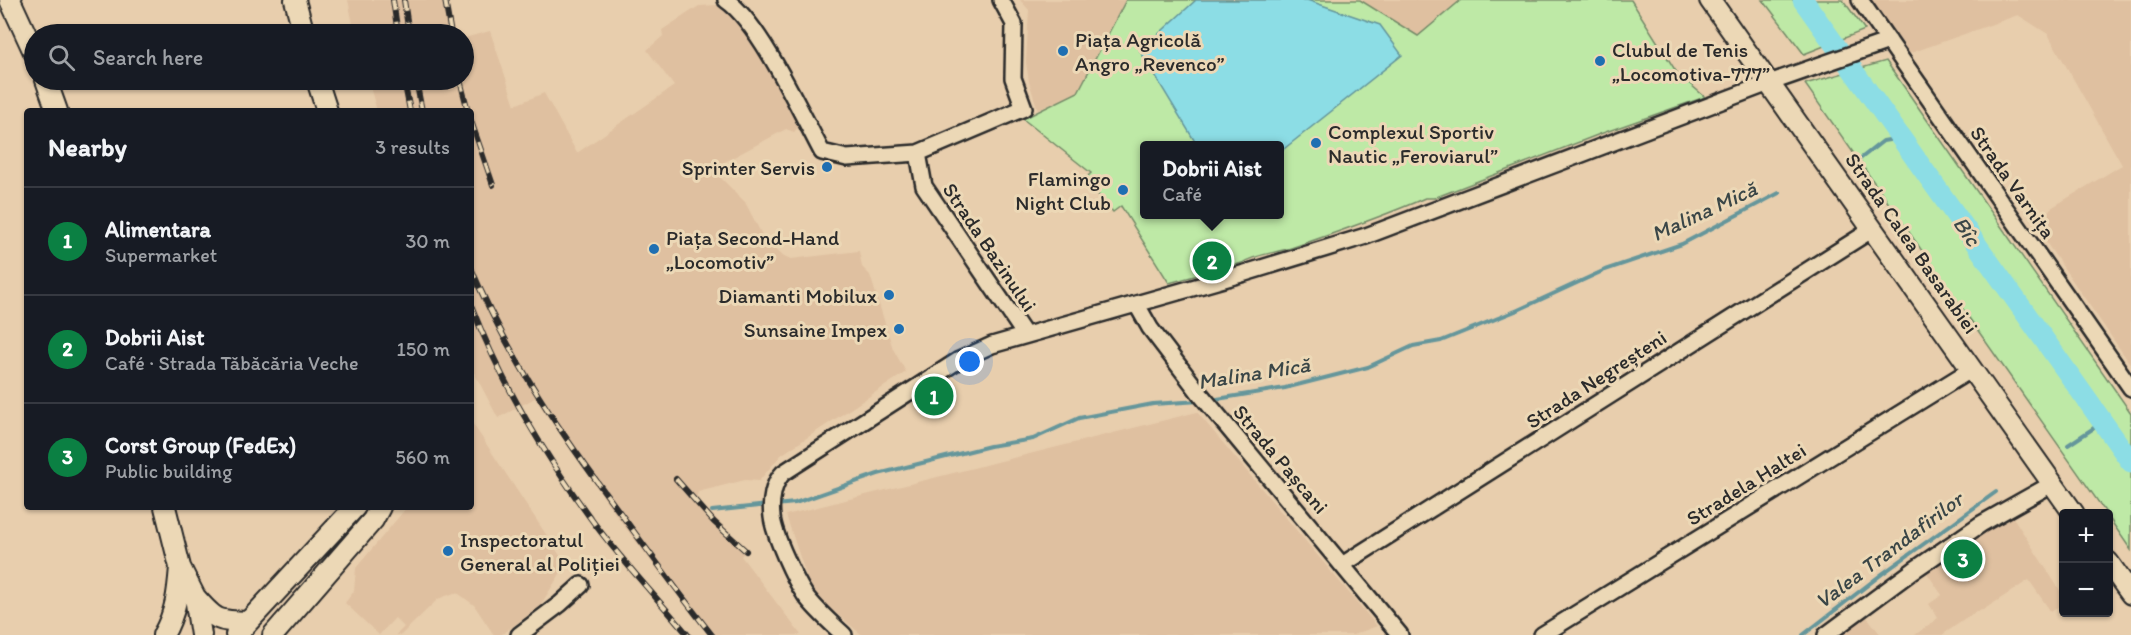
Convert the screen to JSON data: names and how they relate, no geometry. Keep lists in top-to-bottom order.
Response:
{
  "streets": {
    "main road": ["Strada Calea Basarabiei"],
    "street": [
      "Strada Varnița",
      "Strada Bazinului",
      "Strada Negreșteni",
      "Strada Pașcani",
      "Stradela Haltei"
    ]
  },
  "crossings": [
    ["Strada Calea Basarabiei", "Strada Negreșteni"],
    ["Strada Calea Basarabiei", "Stradela Haltei"],
    ["Strada Negreșteni", "Strada Pașcani"]
  ],
  "water": ["Malina Mică", "Bîc", "Valea Trandafirilor"],
  "places": [
    "Piața Agricolă Angro „Revenco”",
    "Clubul de Tenis „Locomotiva-777”",
    "Complexul Sportiv Nautic „Feroviarul”",
    "Sprinter Servis",
    "Flamingo Night Club",
    "Piața Second-Hand „Locomotiv”",
    "Diamanti Mobilux",
    "Sunsaine Impex",
    "Inspectoratul General al Poliției"
  ],
  "page": {
    "search": "Search here",
    "heading": ["Nearby", "3 results"],
    "popup": ["Dobrii Aist", "Café"],
    "list": [
      {
        "mark": "1",
        "name": "Alimentara",
        "note": "Supermarket",
        "value": "30 m"
      },
      {
        "mark": "2",
        "name": "Dobrii Aist",
        "note": "Café · Strada Tăbăcăria Veche",
        "value": "150 m"
      },
      {
        "mark": "3",
        "name": "Corst Group (FedEx)",
        "note": "Public building",
        "value": "560 m"
      }
    ],
    "pins": ["2", "1", "3"],
    "map_buttons": ["+", "−"]
  }
}
